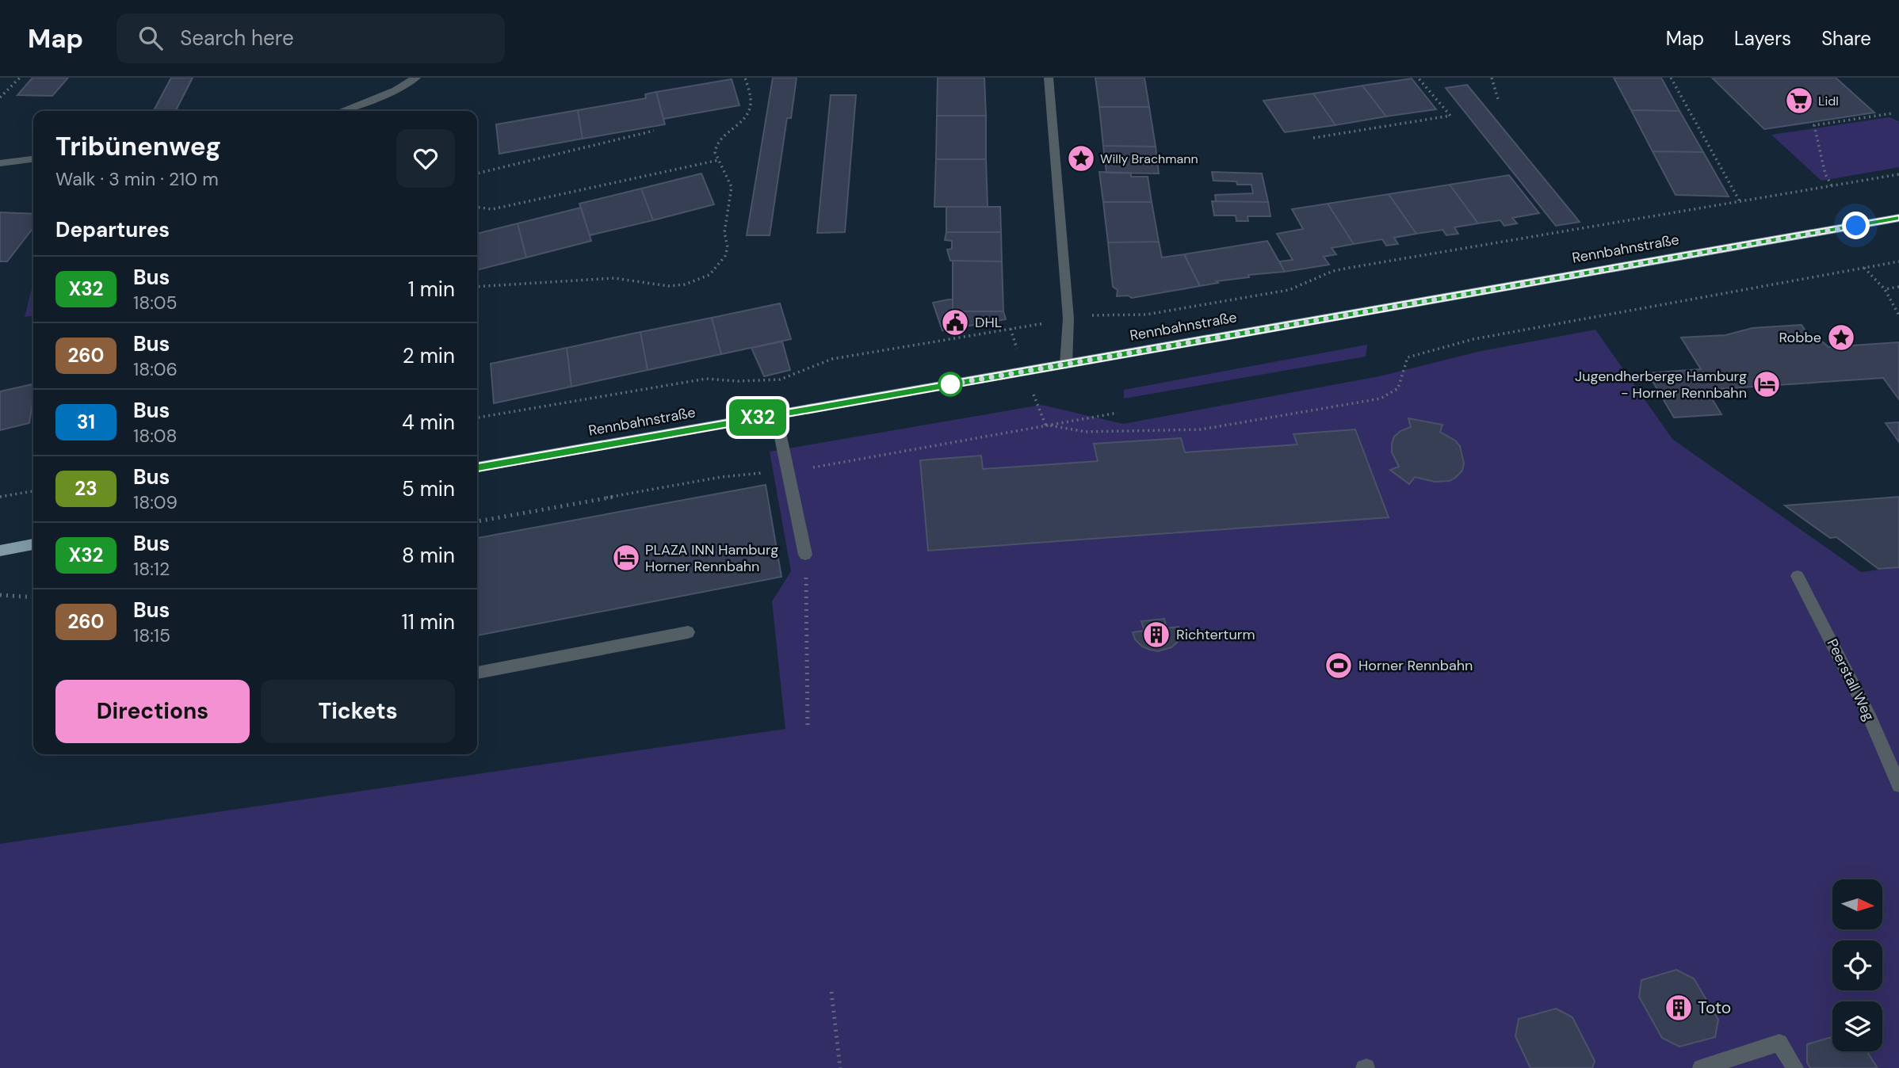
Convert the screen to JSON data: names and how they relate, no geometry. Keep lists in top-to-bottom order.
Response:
{
  "streets": {
    "main road": ["Rennbahnstraße"],
    "street": ["Peerstall Weg"]
  },
  "places": {
    "supermarket": ["Lidl"],
    "place": ["Willy Brachmann", "Robbe"],
    "public building": ["DHL"],
    "hotel": ["Jugendherberge Hamburg - Horner Rennbahn", "PLAZA INN Hamburg Horner Rennbahn"],
    "building": ["Richterturm", "Toto"],
    "sports": ["Horner Rennbahn"]
  },
  "lines": ["bus line X32"],
  "north": "right",
  "page": {
    "header": "Map",
    "search": "Search here",
    "nav": ["Map", "Layers", "Share"],
    "on_map": "X32",
    "heading": [
      ["Tribünenweg", "Walk · 3 min · 210 m"],
      "Departures"
    ],
    "list": [
      {
        "mark": "X32",
        "name": "Bus",
        "note": "18:05",
        "value": "1 min"
      },
      {
        "mark": "260",
        "name": "Bus",
        "note": "18:06",
        "value": "2 min"
      },
      {
        "mark": "31",
        "name": "Bus",
        "note": "18:08",
        "value": "4 min"
      },
      {
        "mark": "23",
        "name": "Bus",
        "note": "18:09",
        "value": "5 min"
      },
      {
        "mark": "X32",
        "name": "Bus",
        "note": "18:12",
        "value": "8 min"
      },
      {
        "mark": "260",
        "name": "Bus",
        "note": "18:15",
        "value": "11 min"
      }
    ],
    "buttons": ["Directions", "Tickets"]
  }
}
